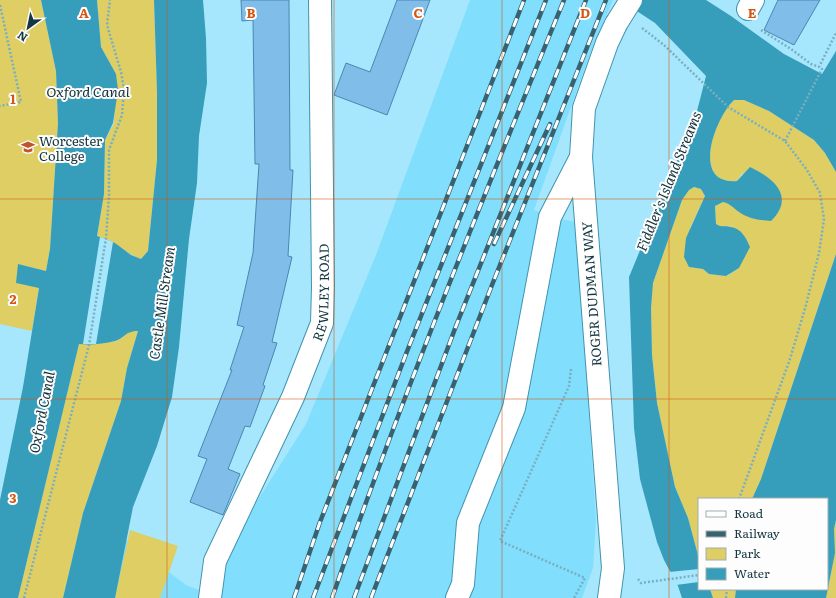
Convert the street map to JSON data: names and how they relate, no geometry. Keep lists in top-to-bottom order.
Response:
{
  "streets": {
    "street": ["REWLEY ROAD", "ROGER DUDMAN WAY"]
  },
  "water": ["Oxford Canal", "Fiddler's Island Streams", "Castle Mill Stream"],
  "places": {
    "school or university": ["Worcester College"]
  },
  "legend": [
    "Road",
    "Railway",
    "Park",
    "Water"
  ],
  "north": "bottom left",
  "grid": {
    "columns": [
      "A",
      "B",
      "C",
      "D",
      "E"
    ],
    "rows": ["1", "2", "3"]
  }
}
